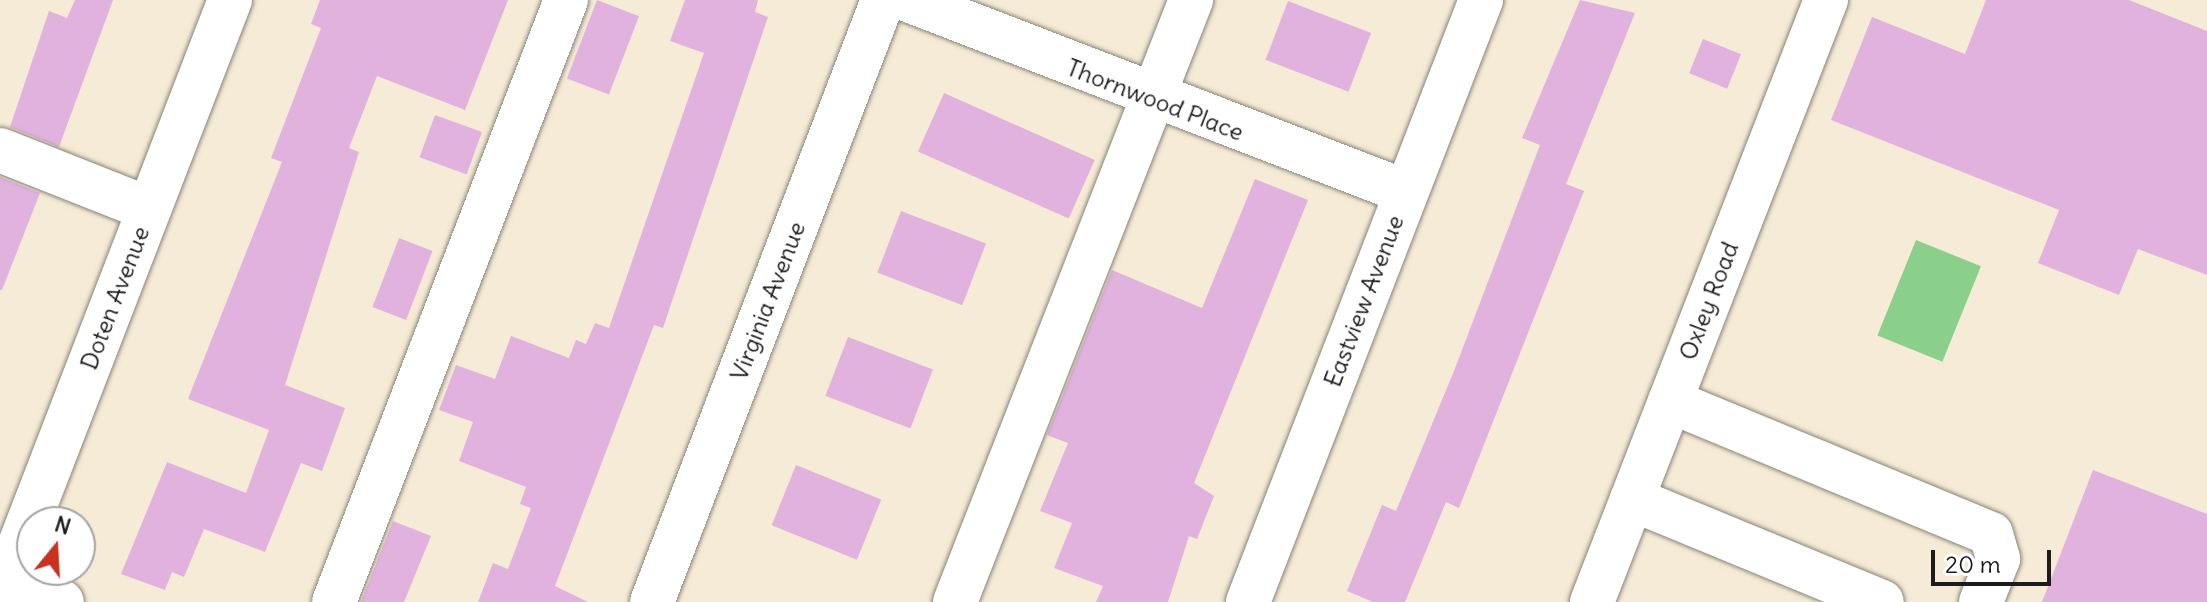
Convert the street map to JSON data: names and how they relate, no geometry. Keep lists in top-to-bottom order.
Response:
{
  "streets": {
    "street": [
      "Thornwood Place",
      "Doten Avenue",
      "Virginia Avenue",
      "Eastview Avenue",
      "Oxley Road"
    ]
  },
  "crossings": [
    ["Thornwood Place", "Eastview Avenue"]
  ],
  "scale_bar": "20 m",
  "north": "top"
}
